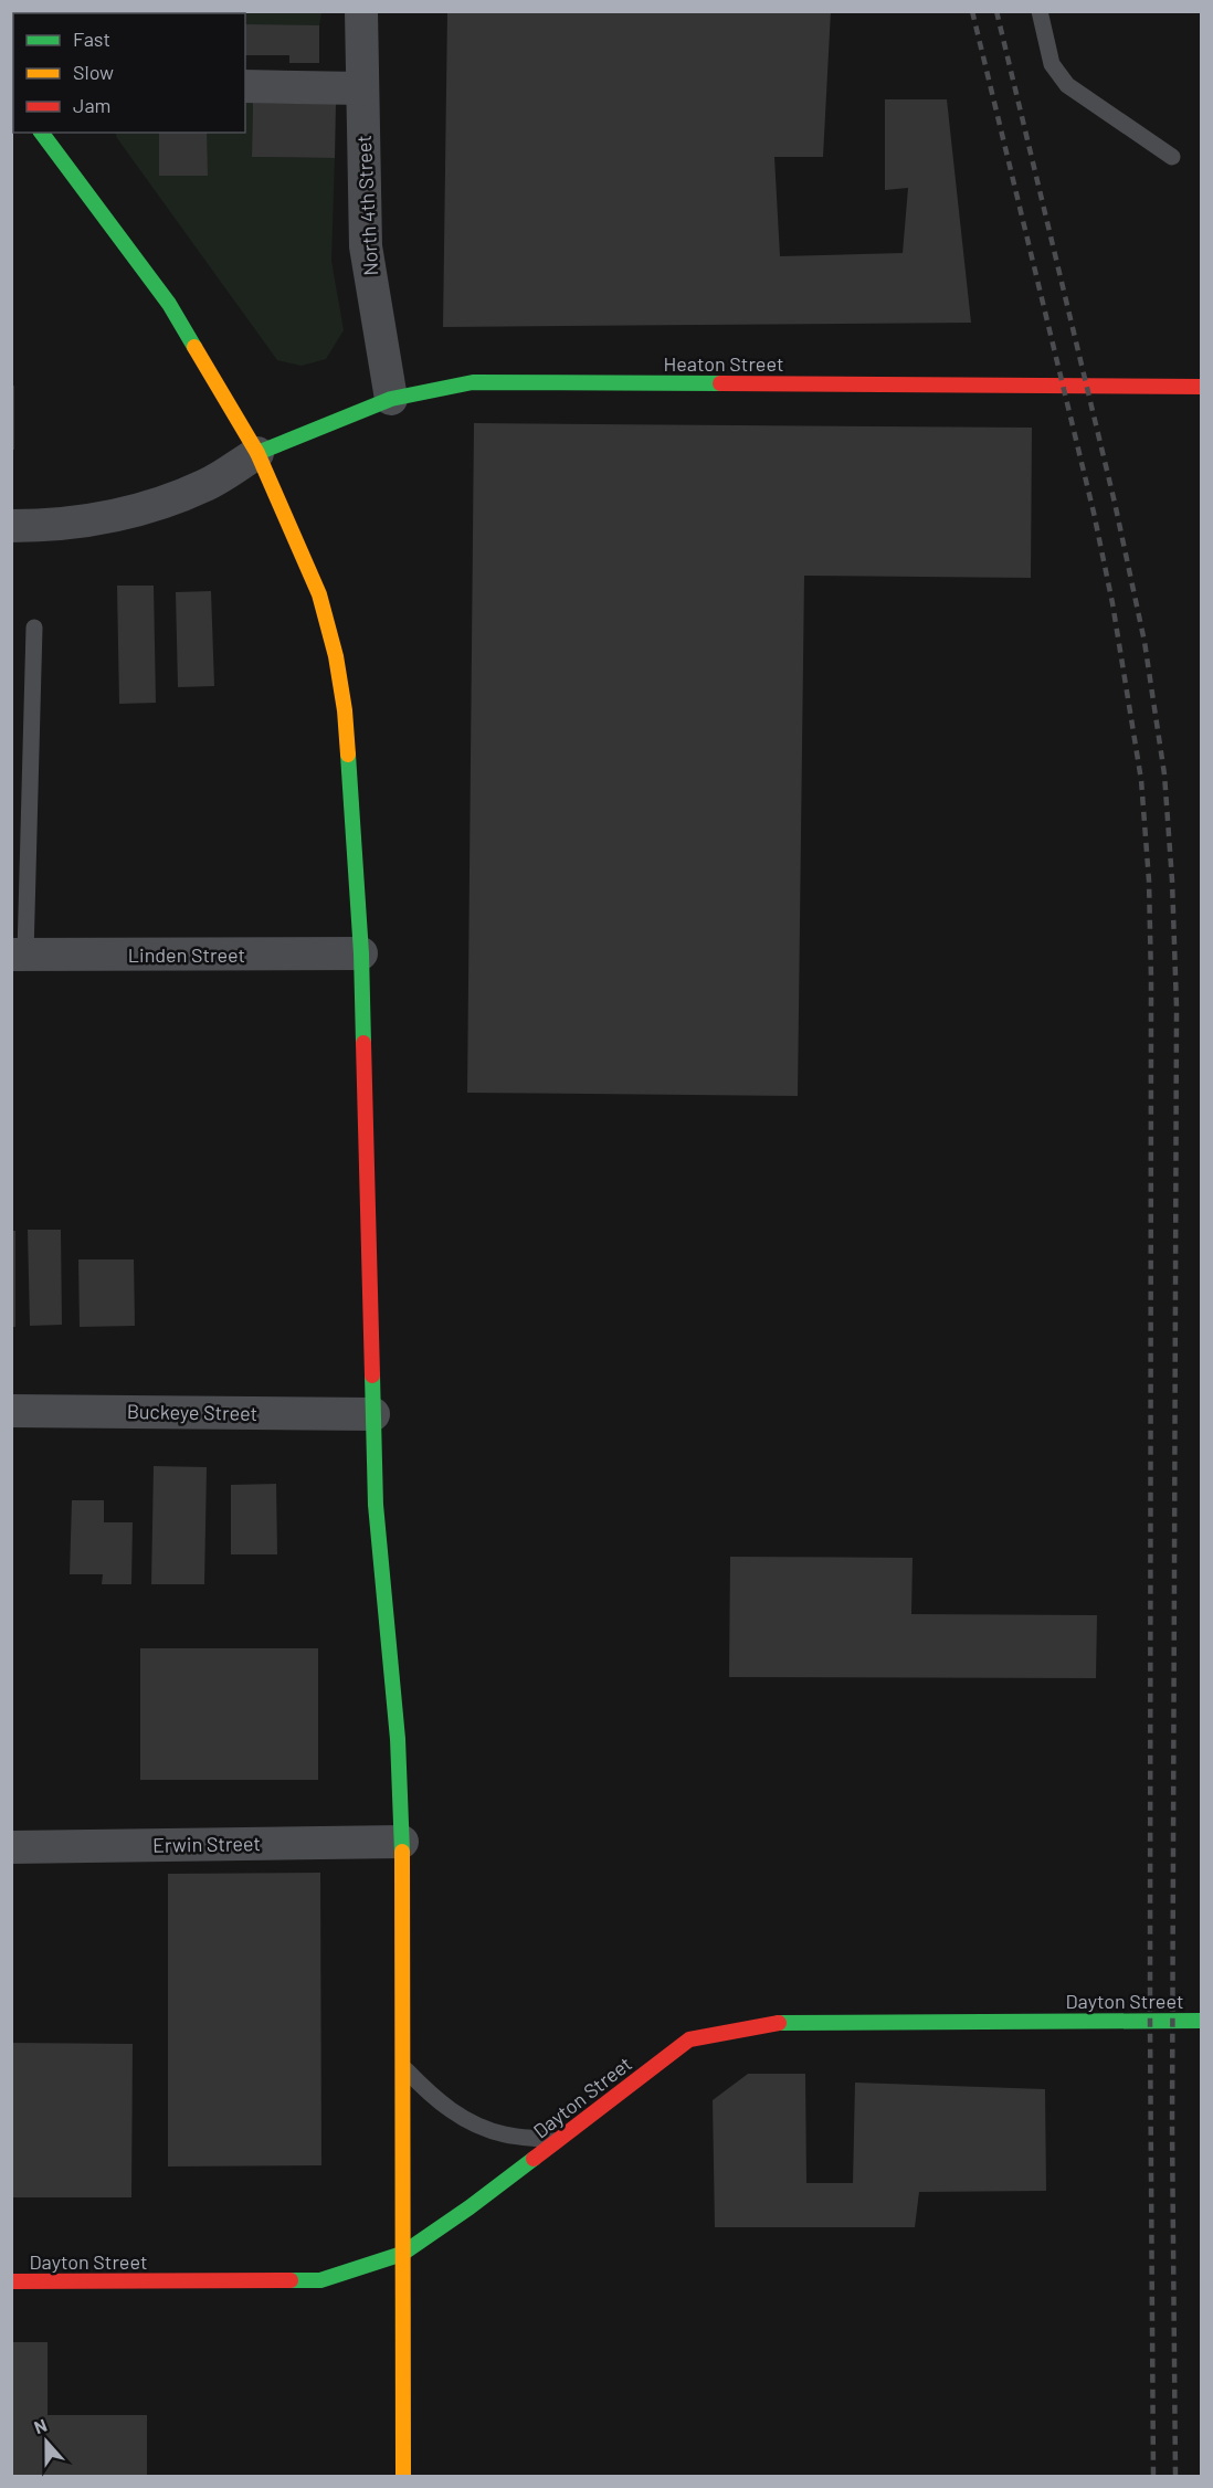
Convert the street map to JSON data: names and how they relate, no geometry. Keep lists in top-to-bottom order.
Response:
{
  "streets": {
    "main road": ["Heaton Street", "Dayton Street"],
    "street": [
      "North 4th Street",
      "Linden Street",
      "Buckeye Street",
      "Erwin Street"
    ]
  },
  "crossings": [
    ["North 4th Street", "Heaton Street"]
  ],
  "legend": ["Fast", "Slow", "Jam"],
  "north": "top"
}
